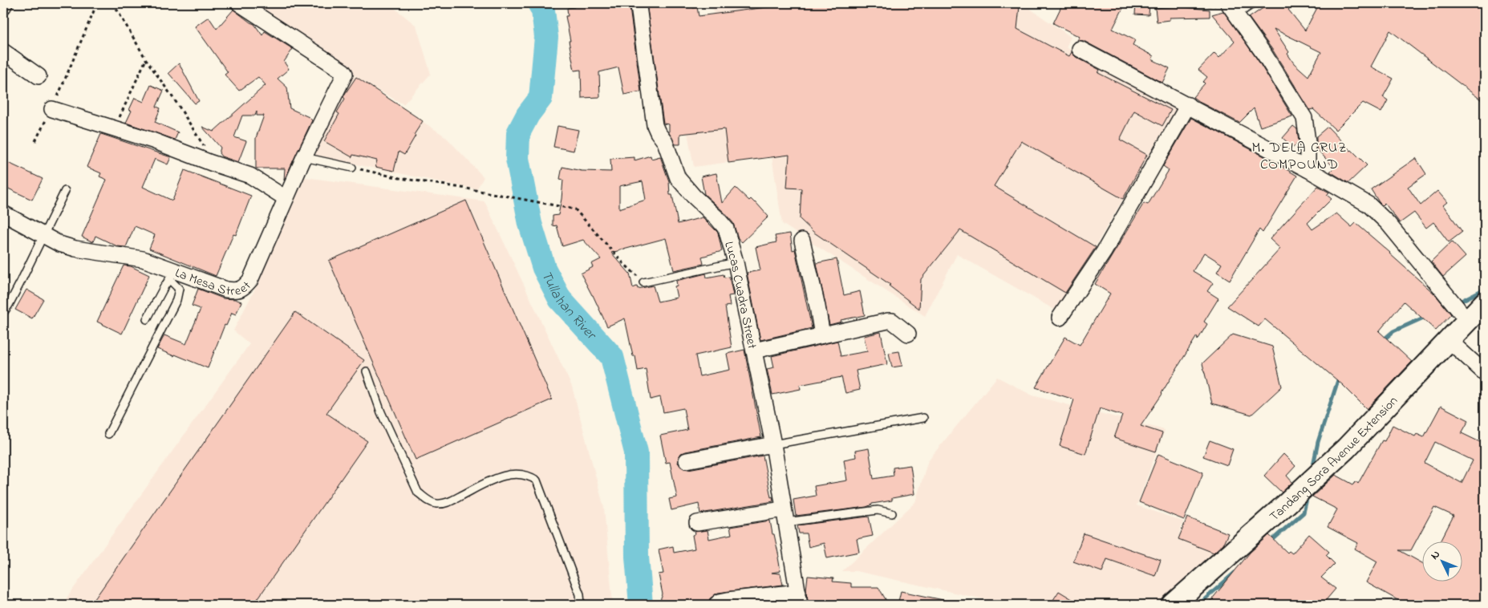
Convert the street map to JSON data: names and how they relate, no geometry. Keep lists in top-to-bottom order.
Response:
{
  "streets": {
    "main road": ["Tandang Sora Avenue Extension"],
    "street": ["La Mesa Street", "Lucas Cuadra Street"]
  },
  "districts": ["M. DELA CRUZ COMPOUND"],
  "water": ["Tullahan River"],
  "north": "top left"
}
